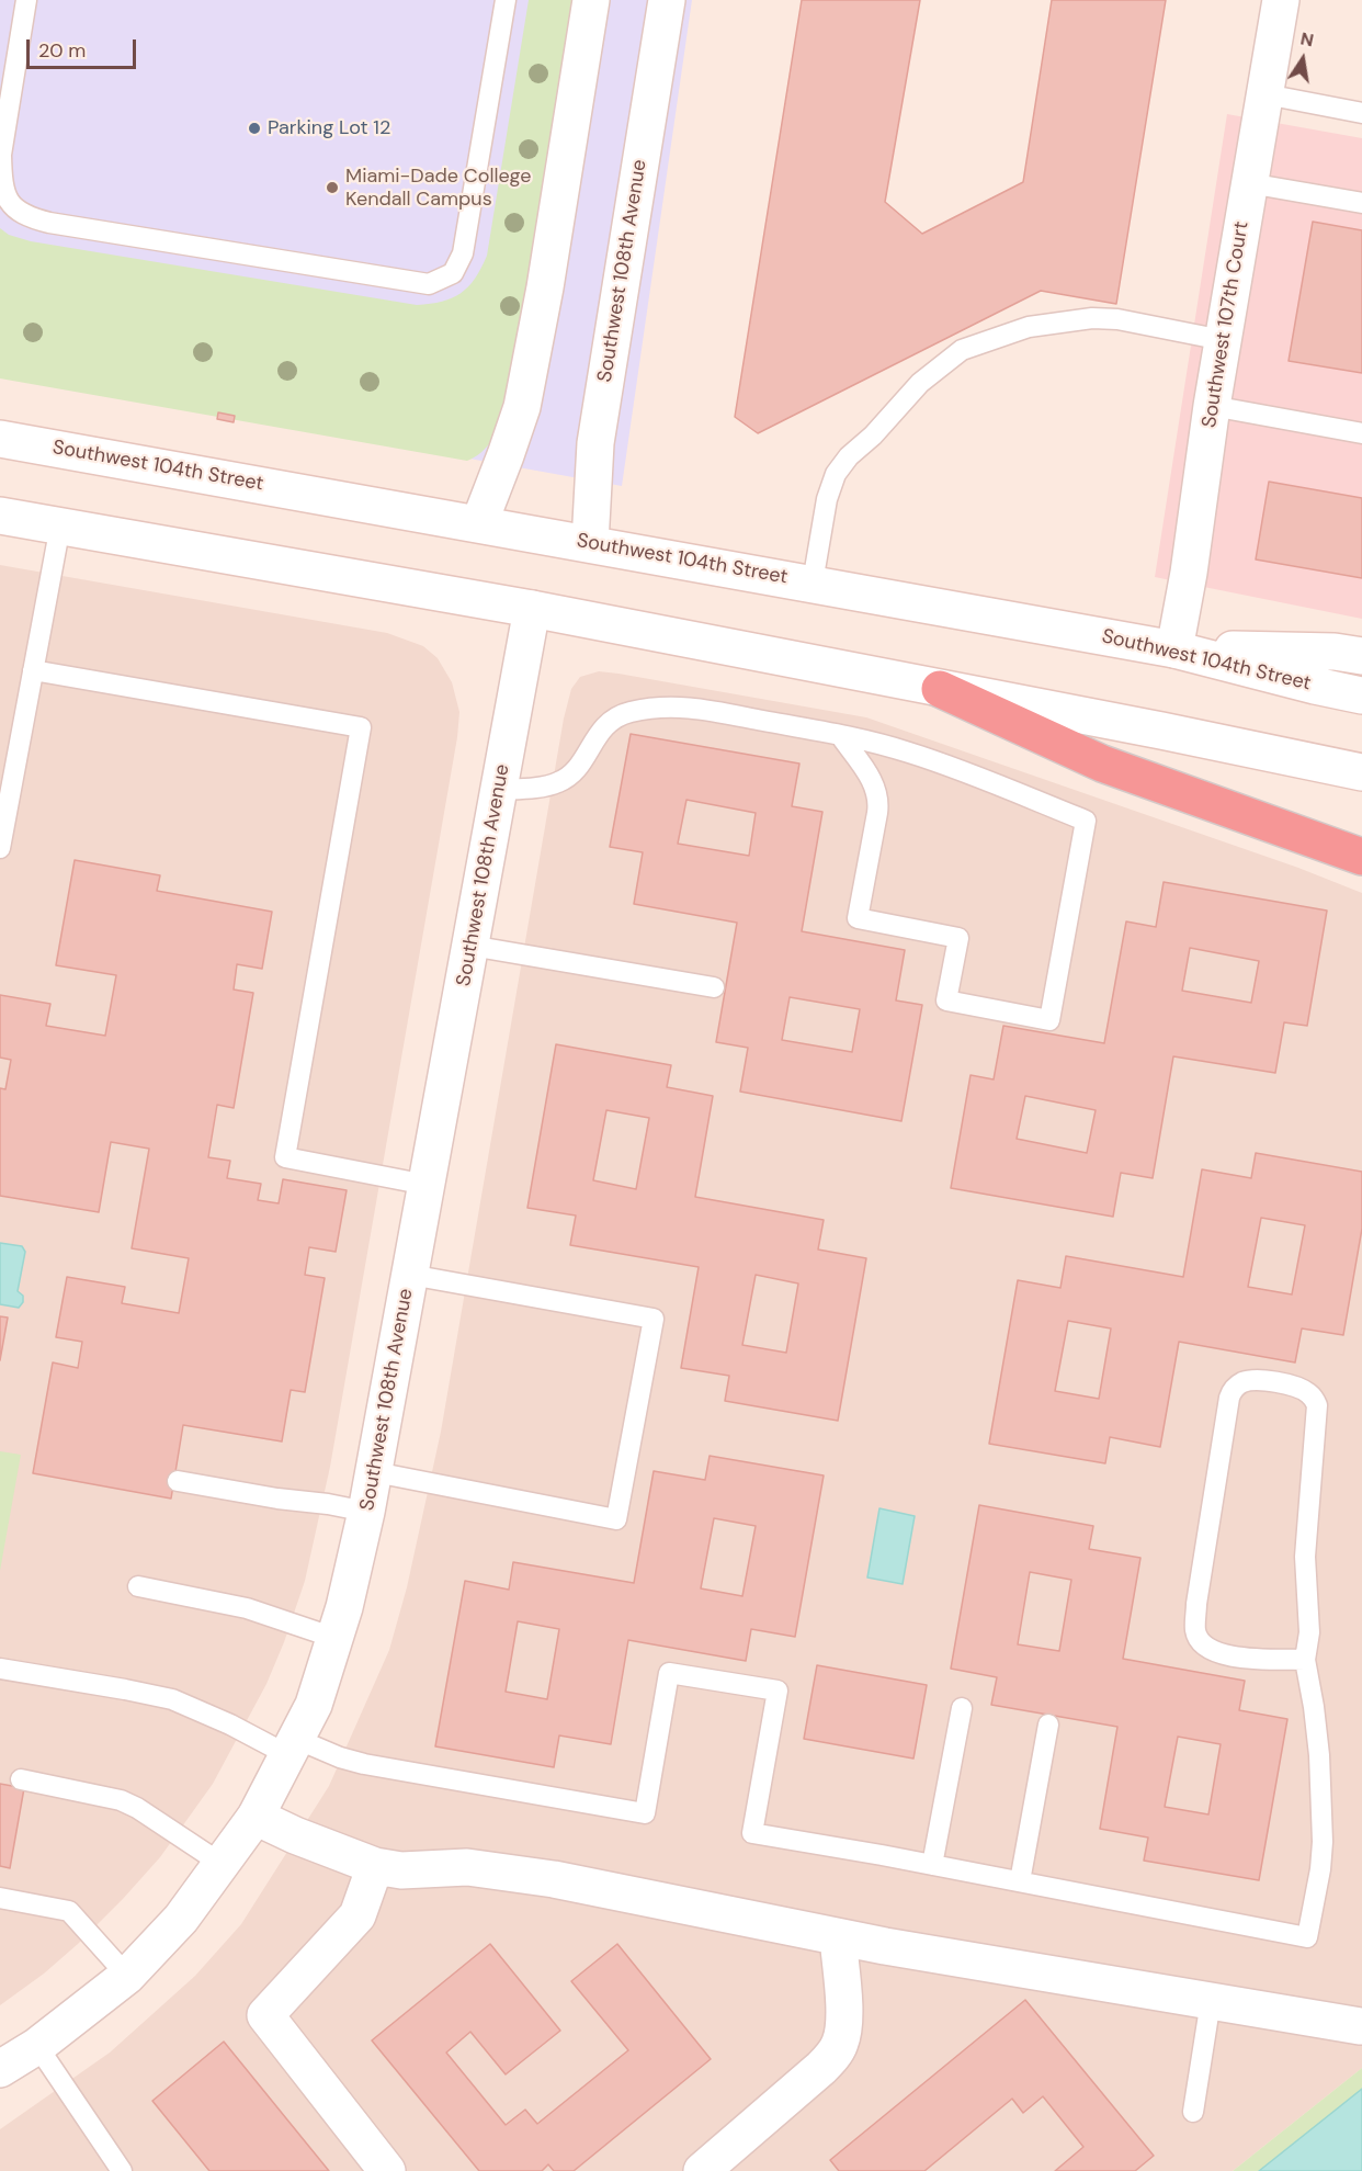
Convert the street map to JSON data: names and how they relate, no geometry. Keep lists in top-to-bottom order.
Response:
{
  "streets": {
    "street": ["Southwest 108th Avenue", "Southwest 107th Court", "Southwest 104th Street"]
  },
  "crossings": [
    ["Southwest 108th Avenue", "Southwest 104th Street"],
    ["Southwest 107th Court", "Southwest 104th Street"]
  ],
  "places": ["Parking Lot 12", "Miami-Dade College Kendall Campus"],
  "scale_bar": "20 m",
  "north": "top"
}
